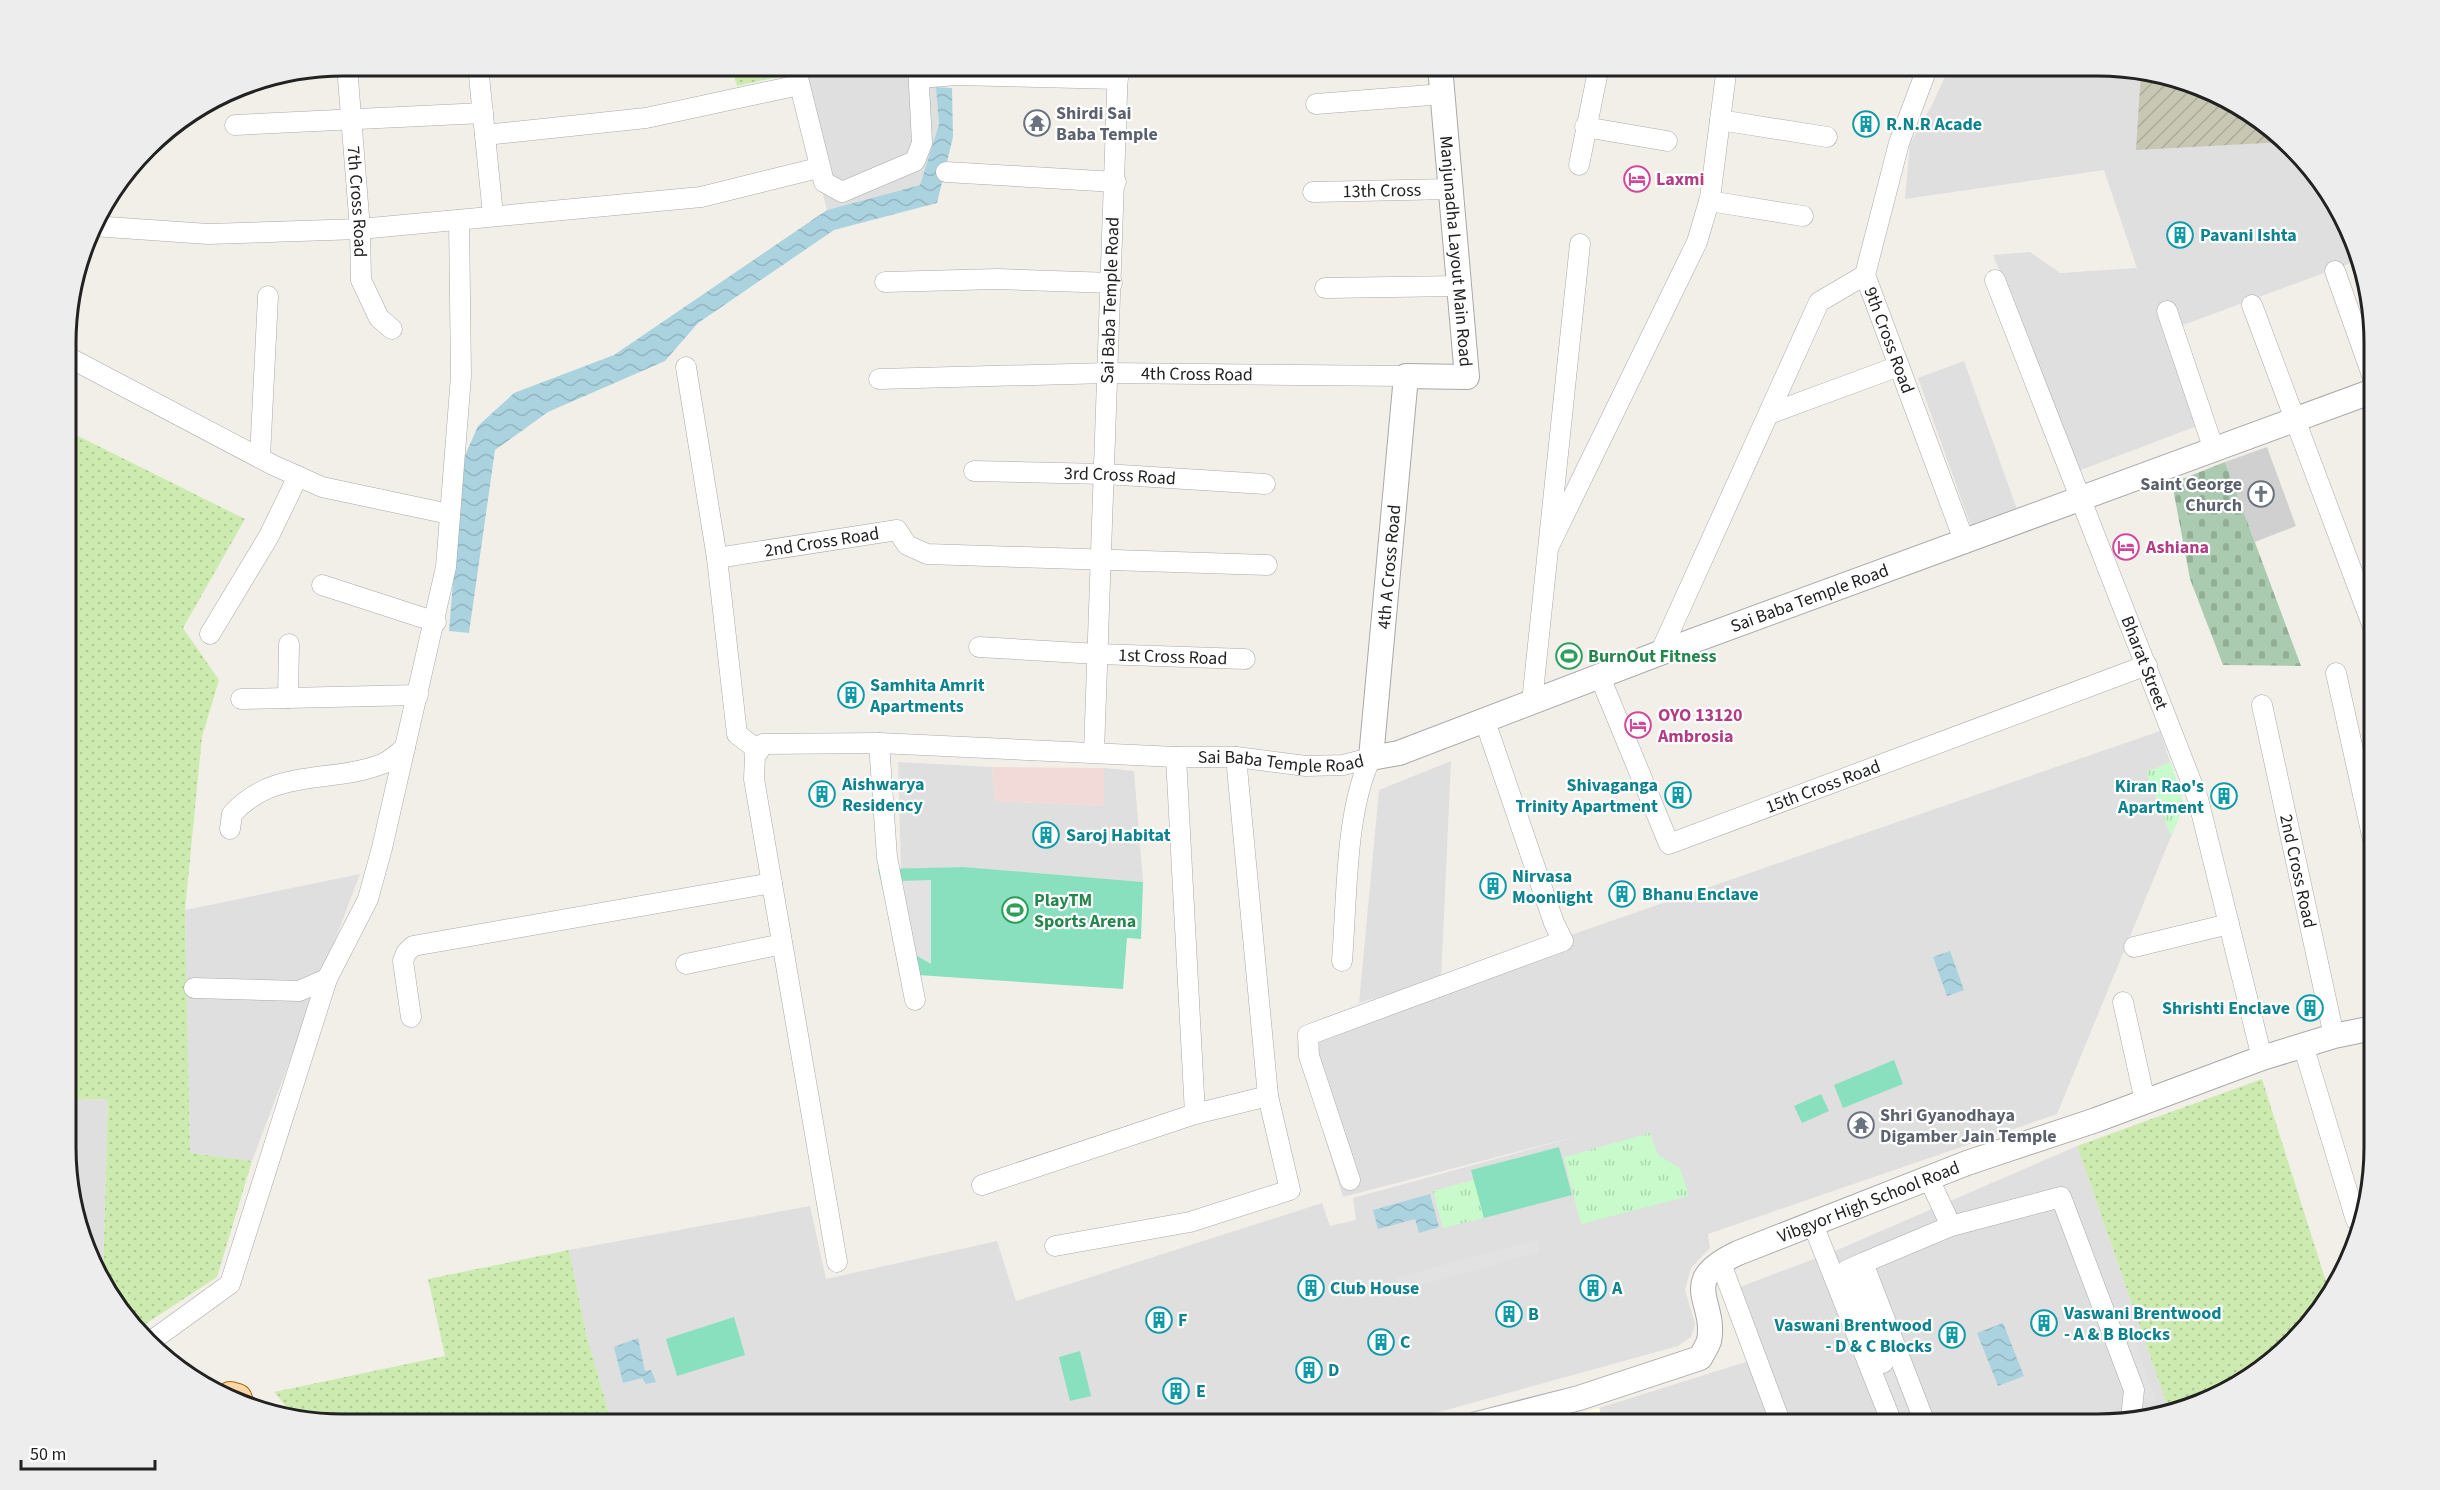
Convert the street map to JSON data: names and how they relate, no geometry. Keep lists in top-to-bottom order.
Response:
{
  "streets": {
    "street": [
      "13th Cross",
      "7th Cross Road",
      "Manjunadha Layout Main Road",
      "Sai Baba Temple Road",
      "9th Cross Road",
      "4th Cross Road",
      "3rd Cross Road",
      "2nd Cross Road",
      "4th A Cross Road",
      "1st Cross Road",
      "Bharat Street",
      "15th Cross Road",
      "Vibgyor High School Road"
    ]
  },
  "crossings": [
    ["13th Cross", "Manjunadha Layout Main Road"],
    ["Manjunadha Layout Main Road", "4th Cross Road"],
    ["Manjunadha Layout Main Road", "4th A Cross Road"],
    ["Sai Baba Temple Road", "9th Cross Road"],
    ["Sai Baba Temple Road", "4th Cross Road"],
    ["Sai Baba Temple Road", "3rd Cross Road"],
    ["Sai Baba Temple Road", "2nd Cross Road"],
    ["Sai Baba Temple Road", "4th A Cross Road"],
    ["Sai Baba Temple Road", "1st Cross Road"],
    ["Sai Baba Temple Road", "Bharat Street"],
    ["Sai Baba Temple Road", "15th Cross Road"],
    ["4th Cross Road", "4th A Cross Road"],
    ["2nd Cross Road", "Vibgyor High School Road"],
    ["Bharat Street", "15th Cross Road"],
    ["Bharat Street", "Vibgyor High School Road"]
  ],
  "places": {
    "temple": ["Shirdi Sai Baba Temple", "Shri Gyanodhaya Digamber Jain Temple"],
    "building": [
      "R.N.R Acade",
      "Pavani Ishta",
      "Samhita Amrit Apartments",
      "Aishwarya Residency",
      "Shivaganga Trinity Apartment",
      "Kiran Rao's Apartment",
      "Saroj Habitat",
      "Nirvasa Moonlight",
      "Bhanu Enclave",
      "Shrishti Enclave",
      "Club House",
      "A",
      "B",
      "F",
      "Vaswani Brentwood - A & B Blocks",
      "Vaswani Brentwood - D & C Blocks",
      "C",
      "D",
      "E"
    ],
    "hotel": ["Laxmi", "Ashiana", "OYO 13120 Ambrosia"],
    "church": ["Saint George Church"],
    "sports": ["BurnOut Fitness", "PlayTM Sports Arena"]
  },
  "scale_bar": "50 m"
}
